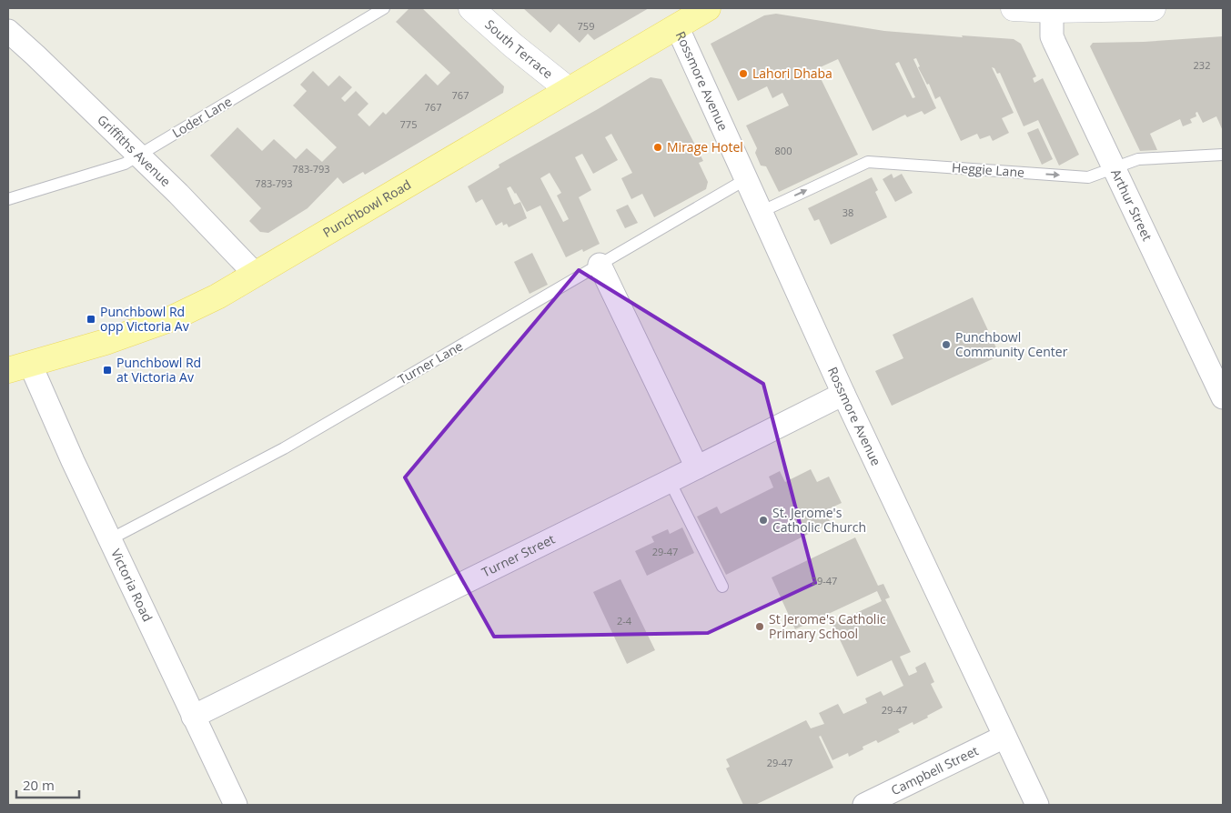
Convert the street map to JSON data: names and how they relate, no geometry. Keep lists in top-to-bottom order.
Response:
{
  "streets": {
    "main road": ["Punchbowl Road"],
    "street": [
      "South Terrace",
      "Rossmore Avenue",
      "Griffiths Avenue",
      "Arthur Street",
      "Turner Street",
      "Victoria Road",
      "Campbell Street"
    ],
    "lane": ["Loder Lane", "Heggie Lane", "Turner Lane"]
  },
  "crossings": [
    ["South Terrace", "Punchbowl Road"],
    ["Rossmore Avenue", "Heggie Lane"],
    ["Rossmore Avenue", "Punchbowl Road"],
    ["Rossmore Avenue", "Turner Lane"],
    ["Rossmore Avenue", "Turner Street"],
    ["Rossmore Avenue", "Campbell Street"],
    ["Loder Lane", "Griffiths Avenue"],
    ["Griffiths Avenue", "Punchbowl Road"],
    ["Heggie Lane", "Arthur Street"],
    ["Punchbowl Road", "Victoria Road"],
    ["Turner Lane", "Victoria Road"],
    ["Turner Street", "Victoria Road"]
  ],
  "one_way": ["Heggie Lane"],
  "places": {
    "other": [
      "Lahori Dhaba",
      "Mirage Hotel",
      "Punchbowl Community Center",
      "St. Jerome's Catholic Church",
      "St Jerome's Catholic Primary School"
    ],
    "transit": ["Punchbowl Rd opp Victoria Av", "Punchbowl Rd at Victoria Av"]
  },
  "house_numbers": [
    "759",
    "232",
    "767",
    "767",
    "775",
    "800",
    "783-793",
    "783-793",
    "38",
    "29-47",
    "29-47",
    "2-4",
    "29-47",
    "29-47"
  ],
  "scale_bar": "20 m"
}
